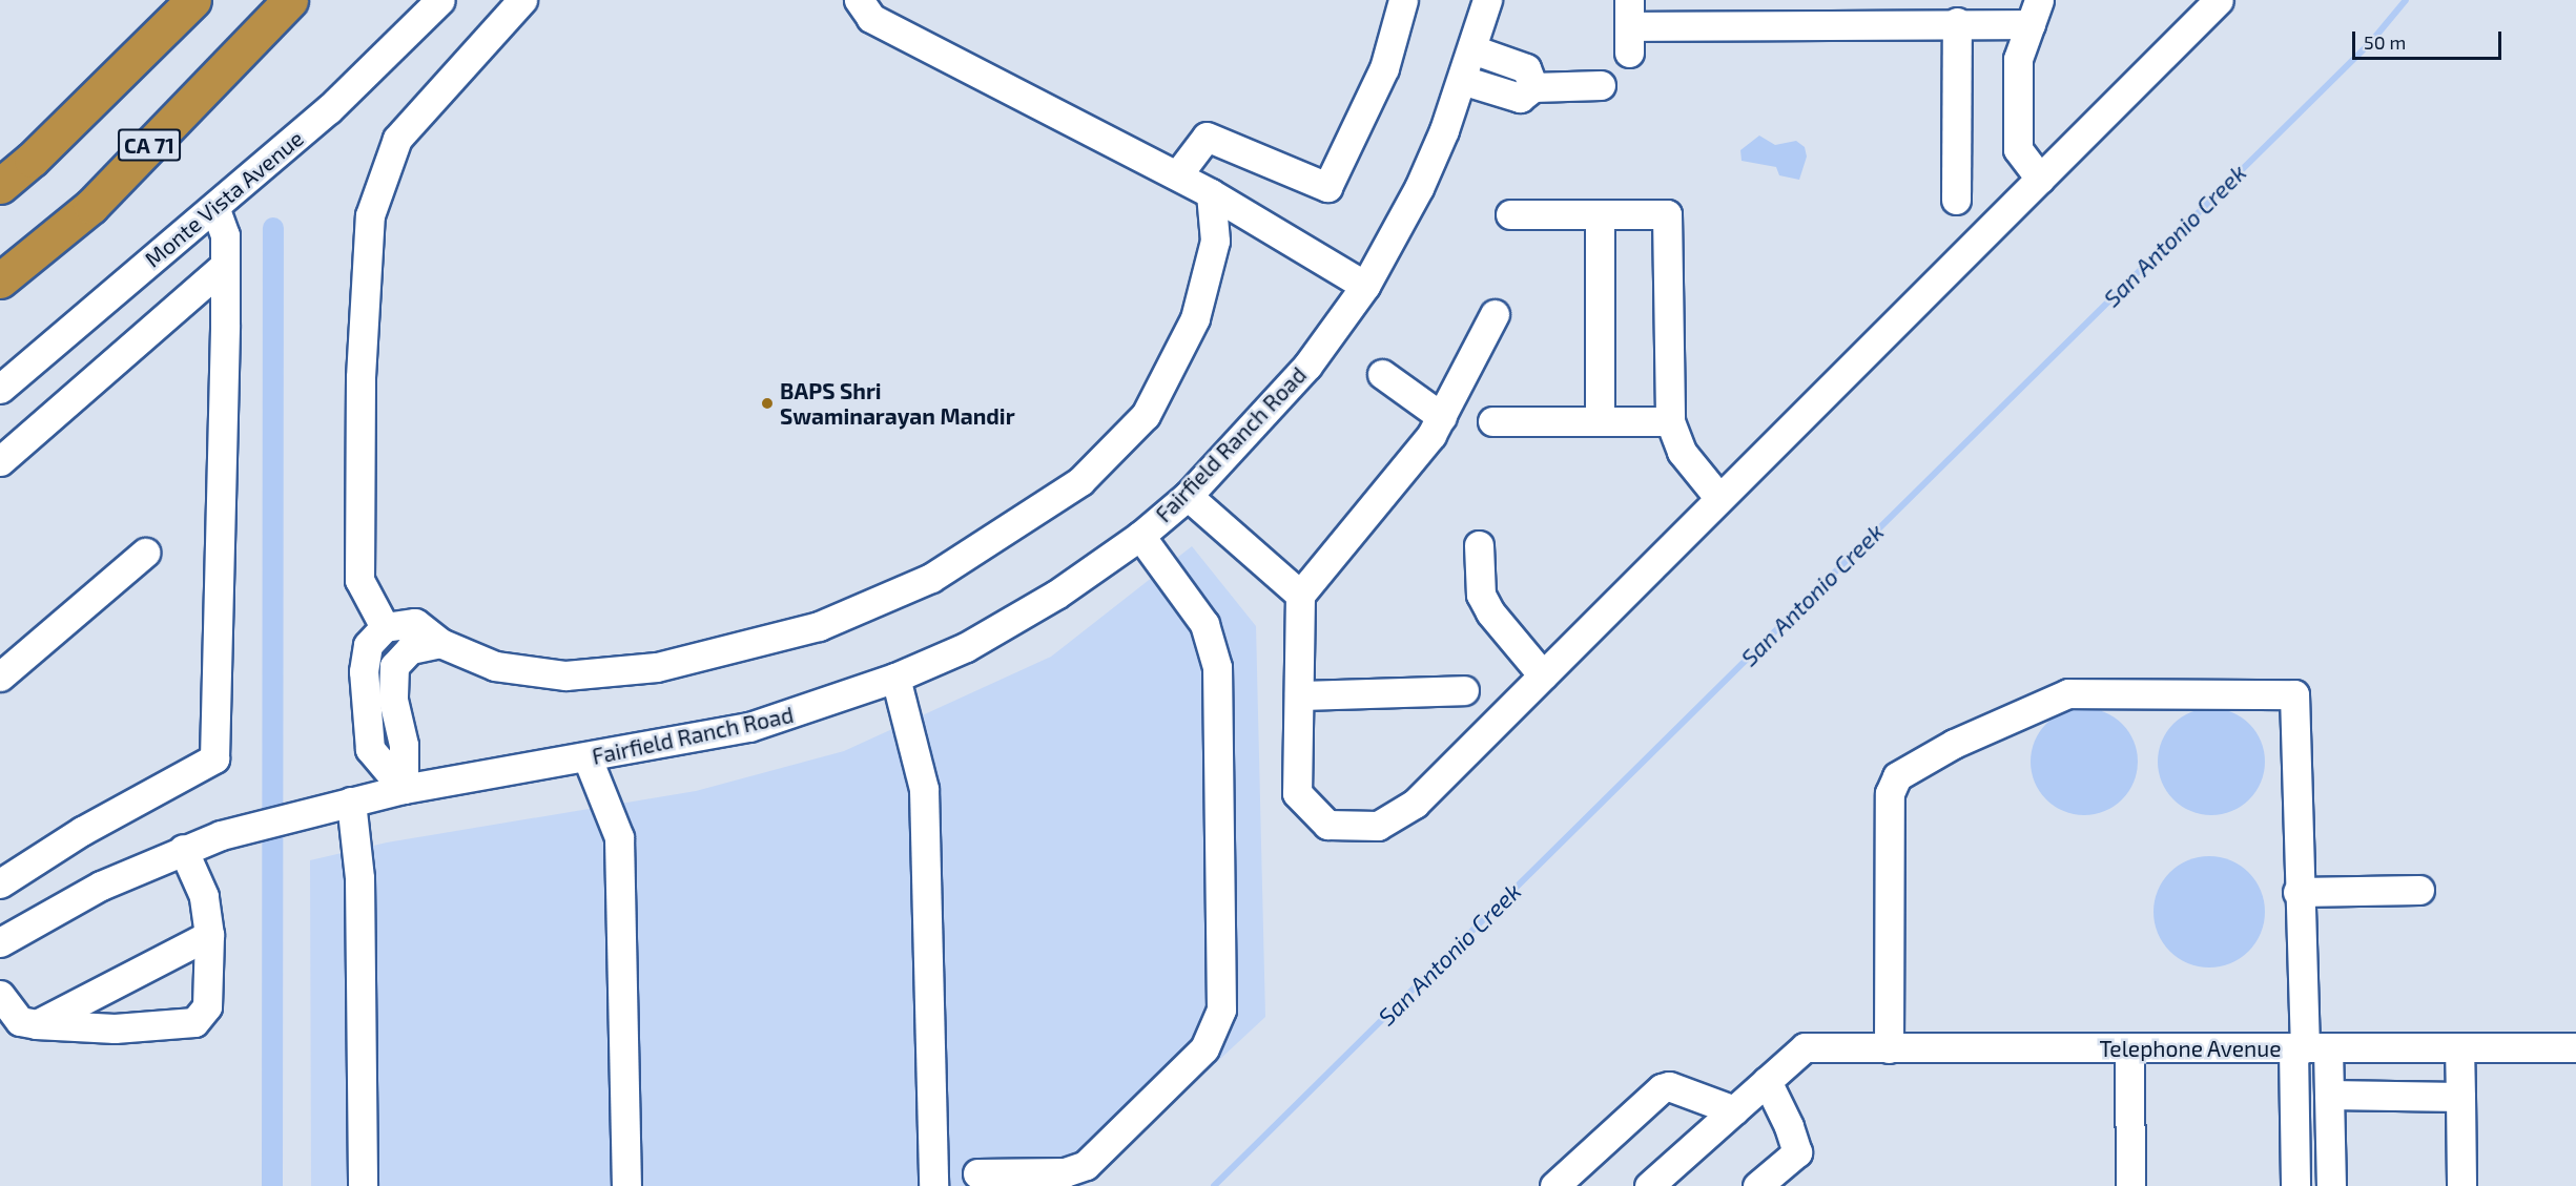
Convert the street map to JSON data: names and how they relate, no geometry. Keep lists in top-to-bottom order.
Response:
{
  "streets": {
    "highway": ["CA 71"],
    "street": ["Monte Vista Avenue", "Fairfield Ranch Road", "Telephone Avenue"]
  },
  "water": ["San Antonio Creek"],
  "places": ["BAPS Shri Swaminarayan Mandir"],
  "scale_bar": "50 m"
}
